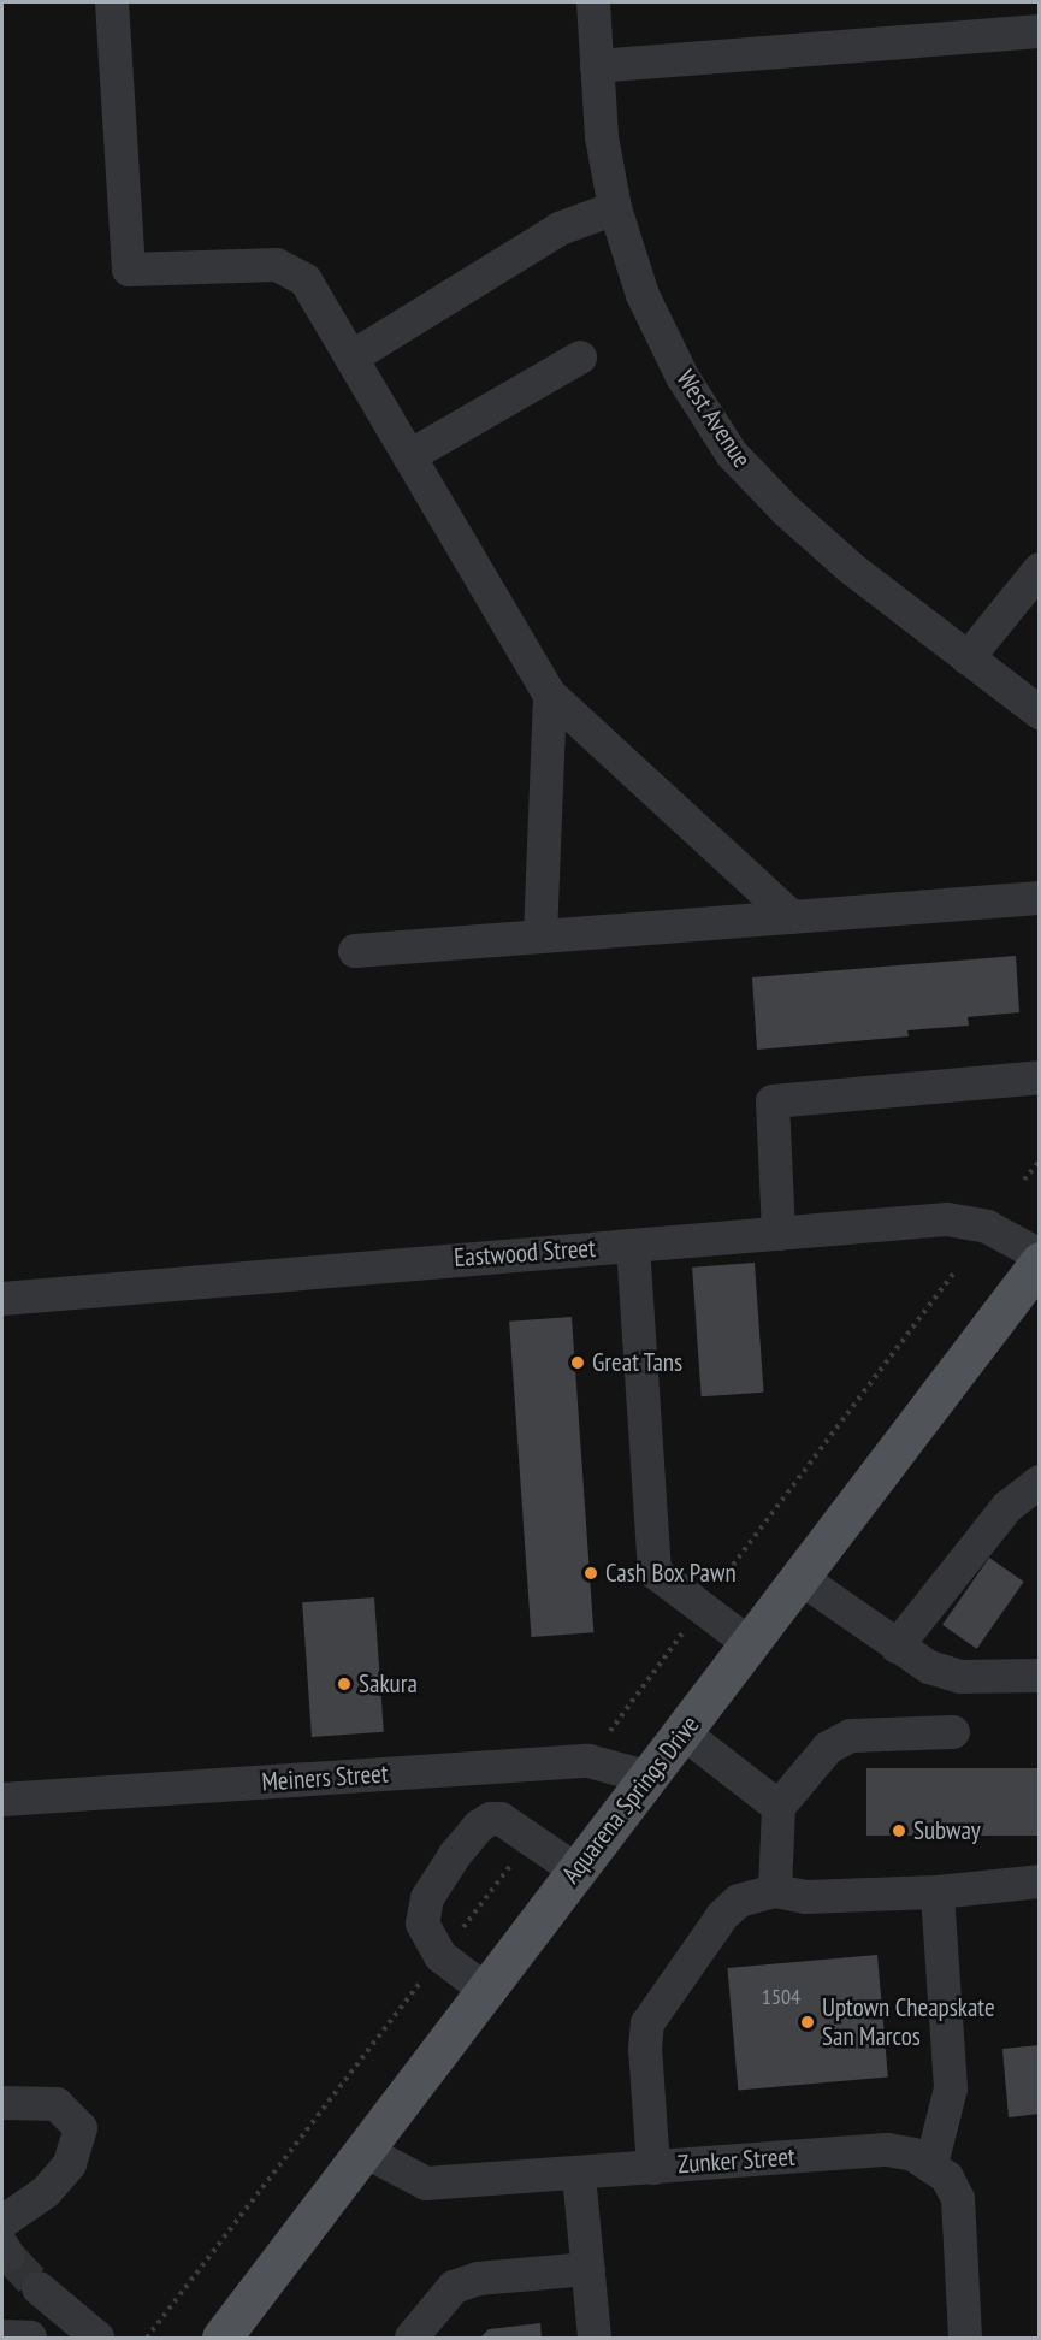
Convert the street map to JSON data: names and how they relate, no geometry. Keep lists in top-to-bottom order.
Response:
{
  "streets": {
    "main road": ["Aquarena Springs Drive"],
    "street": [
      "West Avenue",
      "Eastwood Street",
      "Meiners Street",
      "Zunker Street"
    ]
  },
  "crossings": [
    ["Meiners Street", "Aquarena Springs Drive"],
    ["Aquarena Springs Drive", "Zunker Street"]
  ],
  "places": [
    "Great Tans",
    "Cash Box Pawn",
    "Sakura",
    "Subway",
    "Uptown Cheapskate San Marcos"
  ],
  "house_numbers": ["1504"]
}
